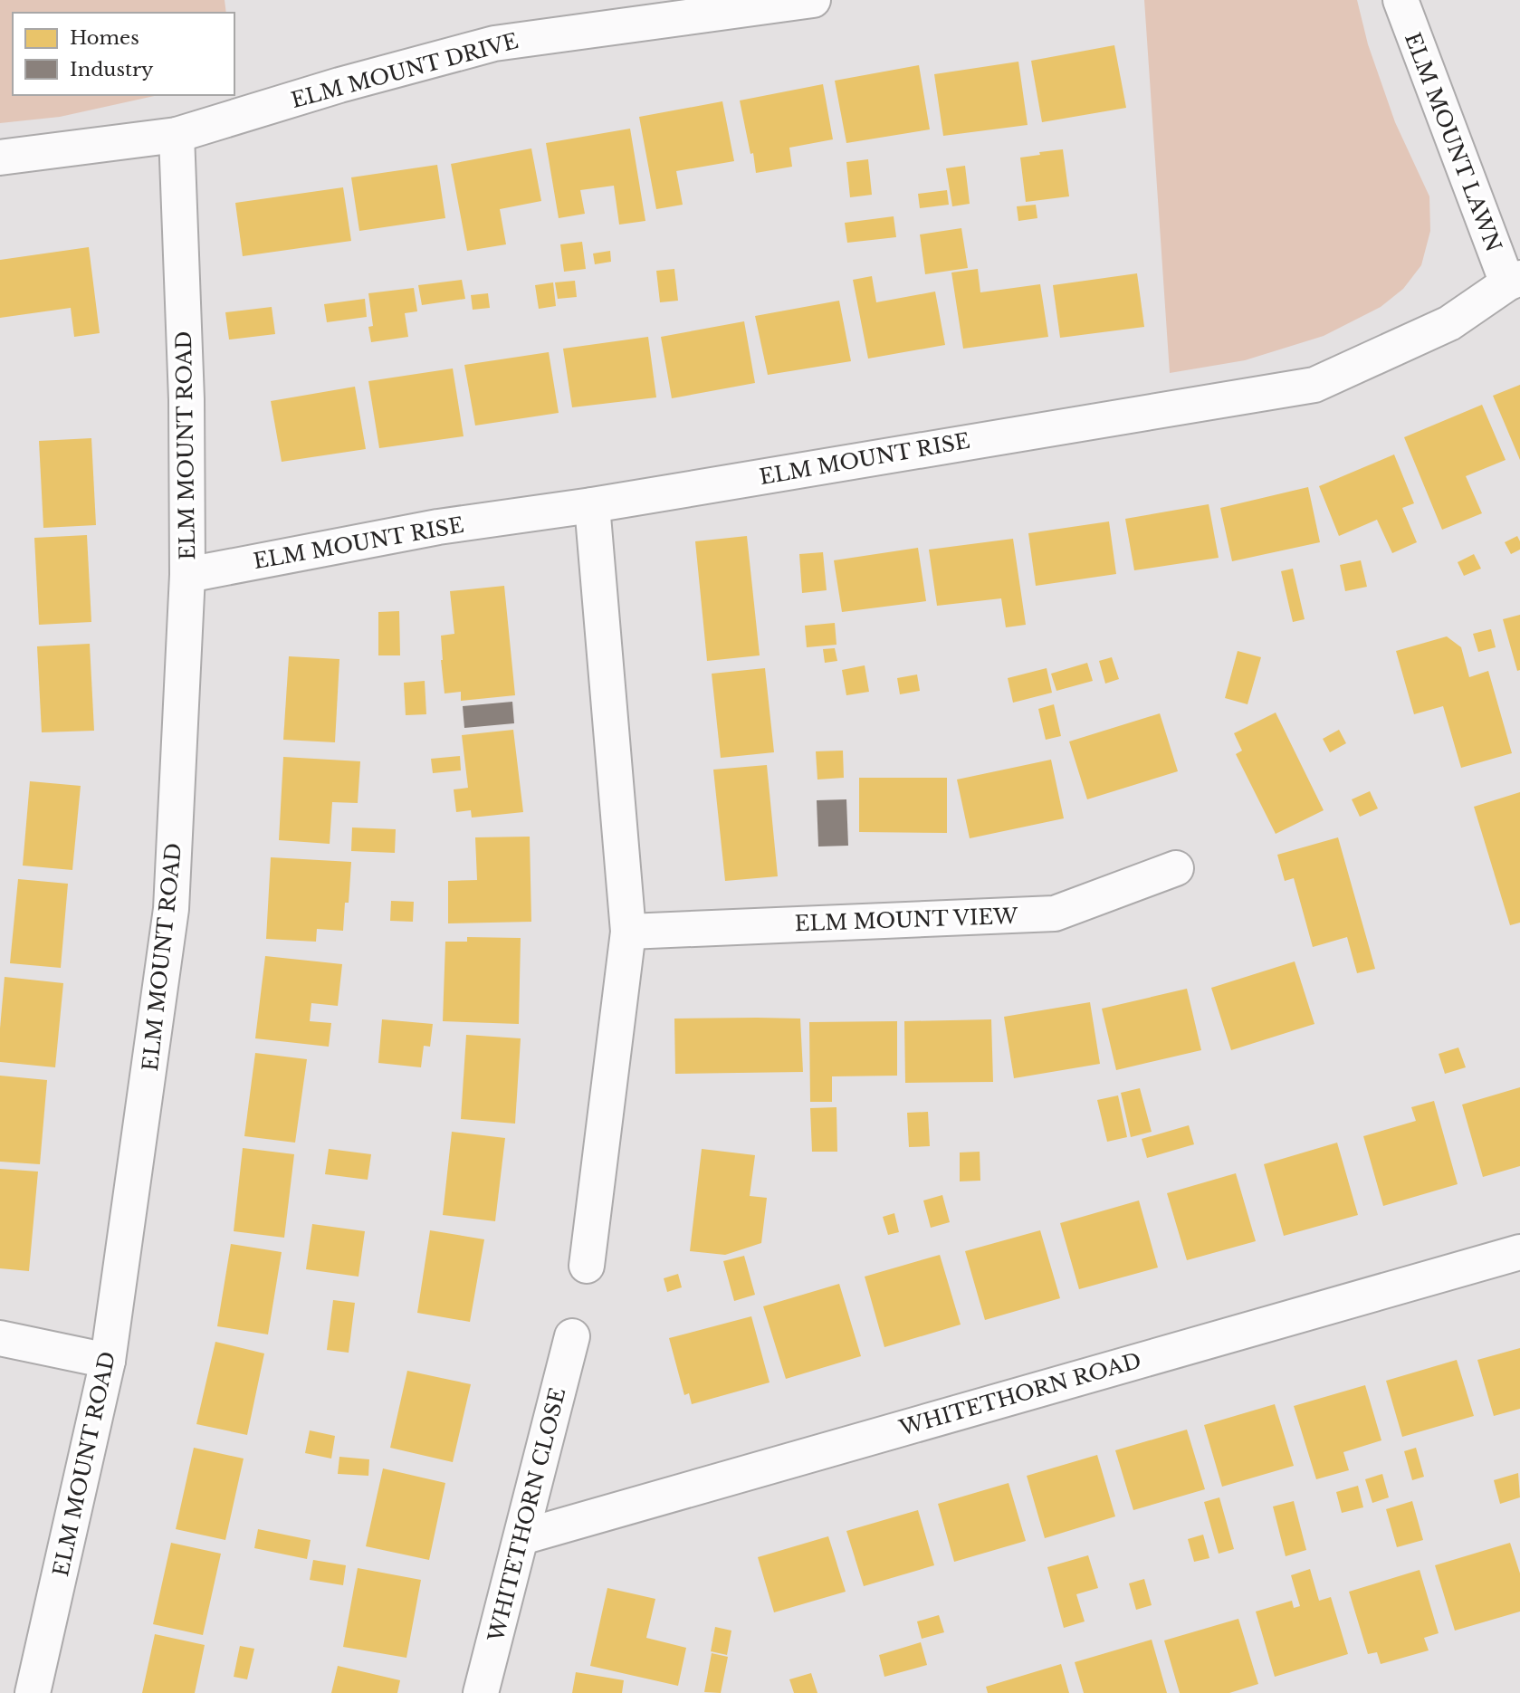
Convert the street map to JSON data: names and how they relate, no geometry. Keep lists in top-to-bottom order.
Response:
{
  "streets": {
    "street": [
      "ELM MOUNT DRIVE",
      "ELM MOUNT LAWN",
      "ELM MOUNT ROAD",
      "ELM MOUNT RISE",
      "ELM MOUNT VIEW",
      "WHITETHORN ROAD",
      "WHITETHORN CLOSE"
    ]
  },
  "crossings": [
    ["ELM MOUNT DRIVE", "ELM MOUNT ROAD"],
    ["ELM MOUNT LAWN", "ELM MOUNT RISE"],
    ["ELM MOUNT ROAD", "ELM MOUNT RISE"],
    ["WHITETHORN ROAD", "WHITETHORN CLOSE"]
  ],
  "legend": ["Homes", "Industry"]
}
